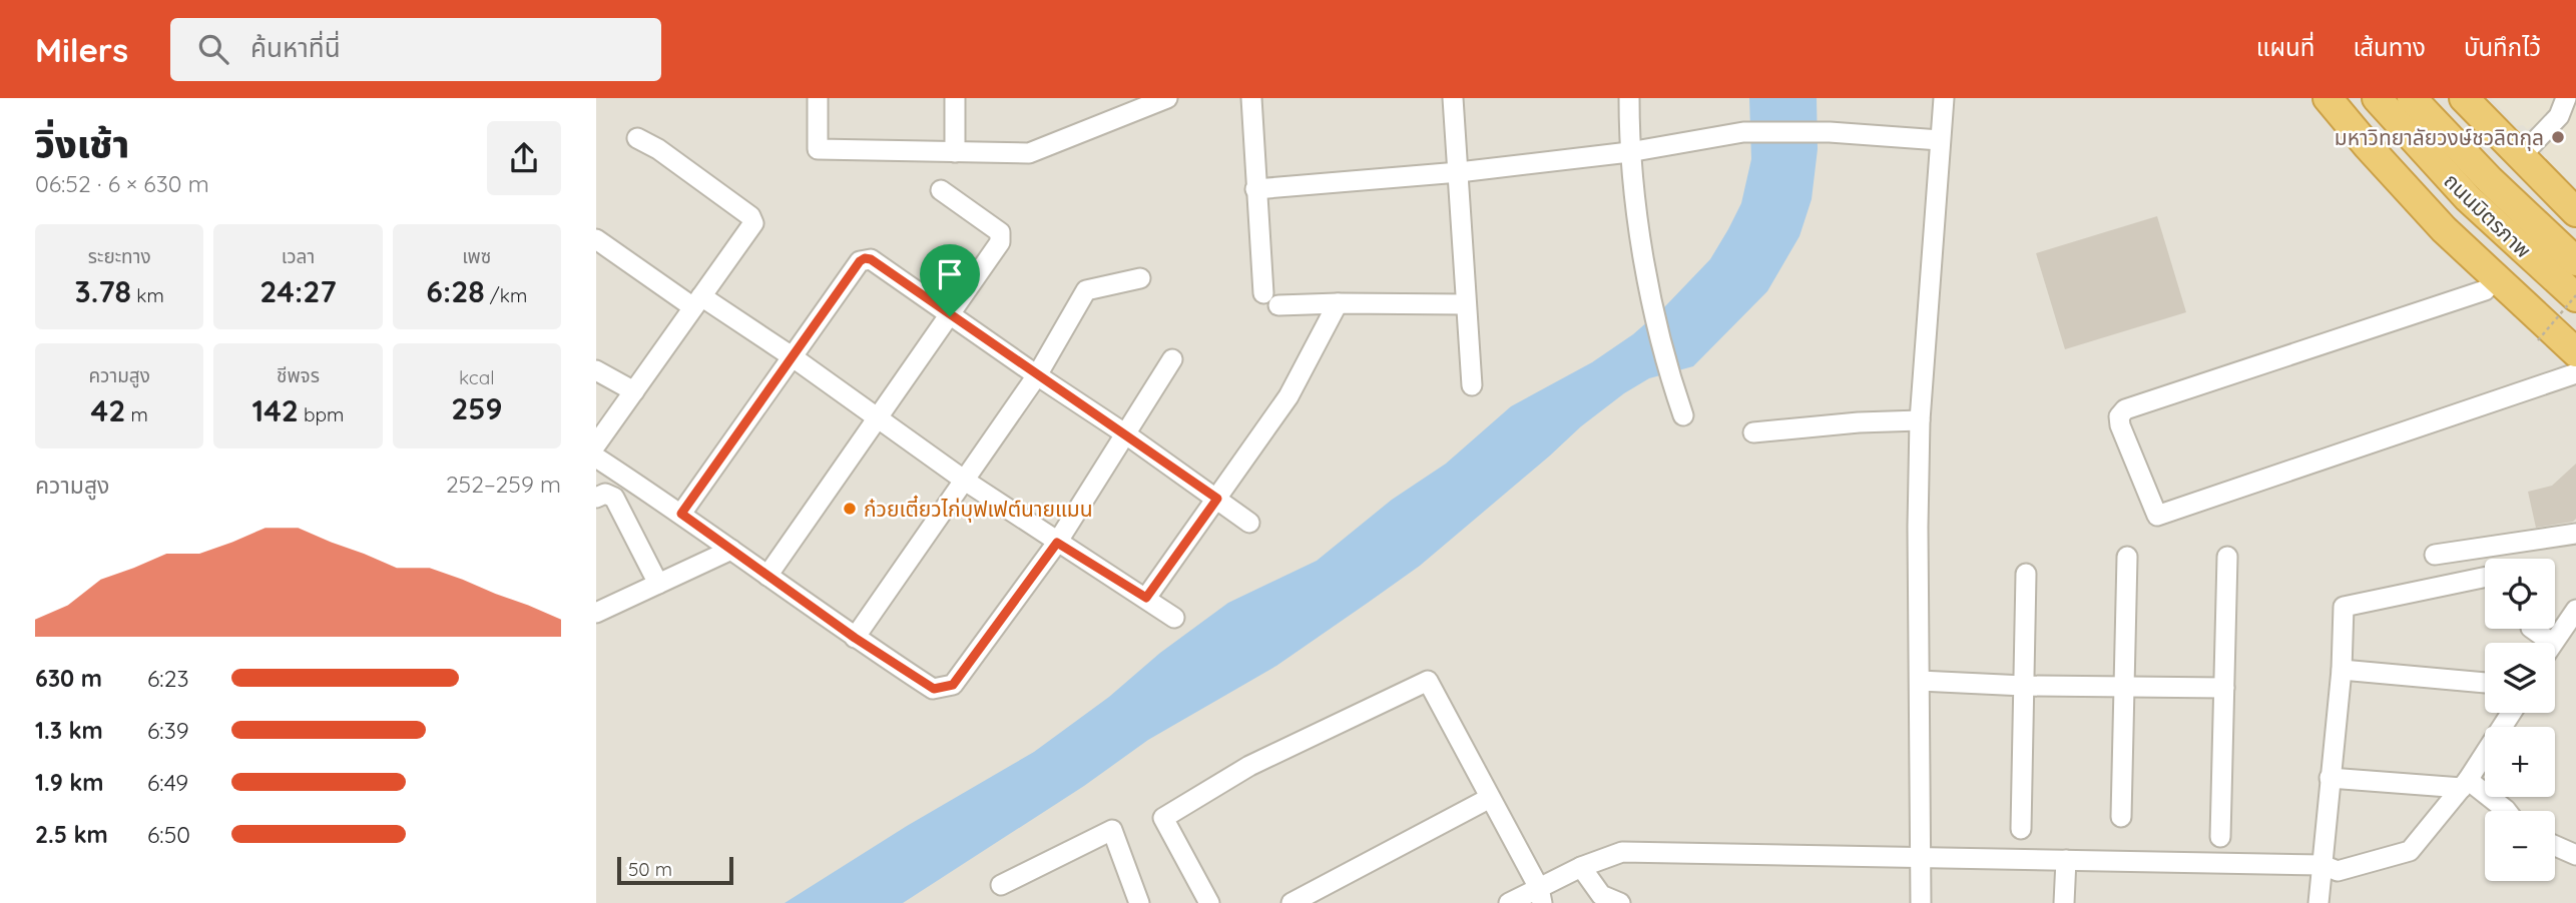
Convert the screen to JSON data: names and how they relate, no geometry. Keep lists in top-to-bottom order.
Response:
{
  "streets": {
    "highway": ["ถนนมิตรภาพ"]
  },
  "places": ["มหาวิทยาลัยวงษ์ชวลิตกุล", "ก๋วยเตี๋ยวไก่บุฟเฟต์นายแมน"],
  "scale_bar": "50 m",
  "page": {
    "header": "Milers",
    "search": "ค้นหาที่นี่",
    "nav": ["แผนที่", "เส้นทาง", "บันทึกไว้"],
    "heading": ["วิ่งเช้า", "06:52 · 6 × 630 m"],
    "stats": [
      ["ระยะทาง", "3.78 km"],
      ["เวลา", "24:27"],
      ["เพซ", "6:28 /km"],
      ["ความสูง", "42 m"],
      ["ชีพจร", "142 bpm"],
      ["kcal", "259"]
    ],
    "chart": ["ความสูง", "252–259 m"],
    "map_buttons": ["+", "−"],
    "list": [
      {
        "name": "630 m",
        "note": "6:23"
      },
      {
        "name": "1.3 km",
        "note": "6:39"
      },
      {
        "name": "1.9 km",
        "note": "6:49"
      },
      {
        "name": "2.5 km",
        "note": "6:50"
      }
    ],
    "scale": "50 m"
  }
}
